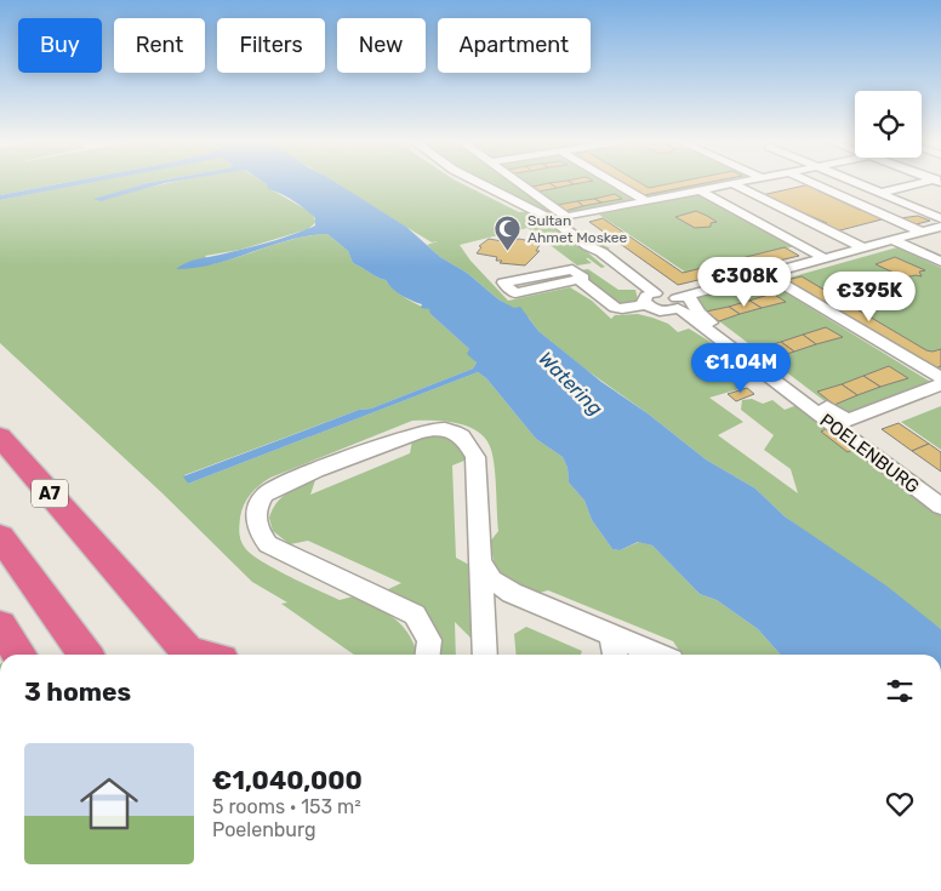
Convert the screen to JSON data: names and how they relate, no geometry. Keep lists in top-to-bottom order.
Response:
{
  "streets": {
    "highway": ["A7"],
    "street": ["POELENBURG"]
  },
  "water": ["Watering"],
  "places": {
    "mosque": ["Sultan Ahmet Moskee"]
  },
  "page": {
    "chip": [
      "Buy",
      "Rent",
      "Filters",
      "New",
      "Apartment"
    ],
    "price": ["€308K", "€395K", "€1.04M"],
    "heading": "3 homes",
    "list": [
      {
        "name": "€1,040,000",
        "note": "5 rooms · 153 m² · Poelenburg"
      }
    ]
  }
}
